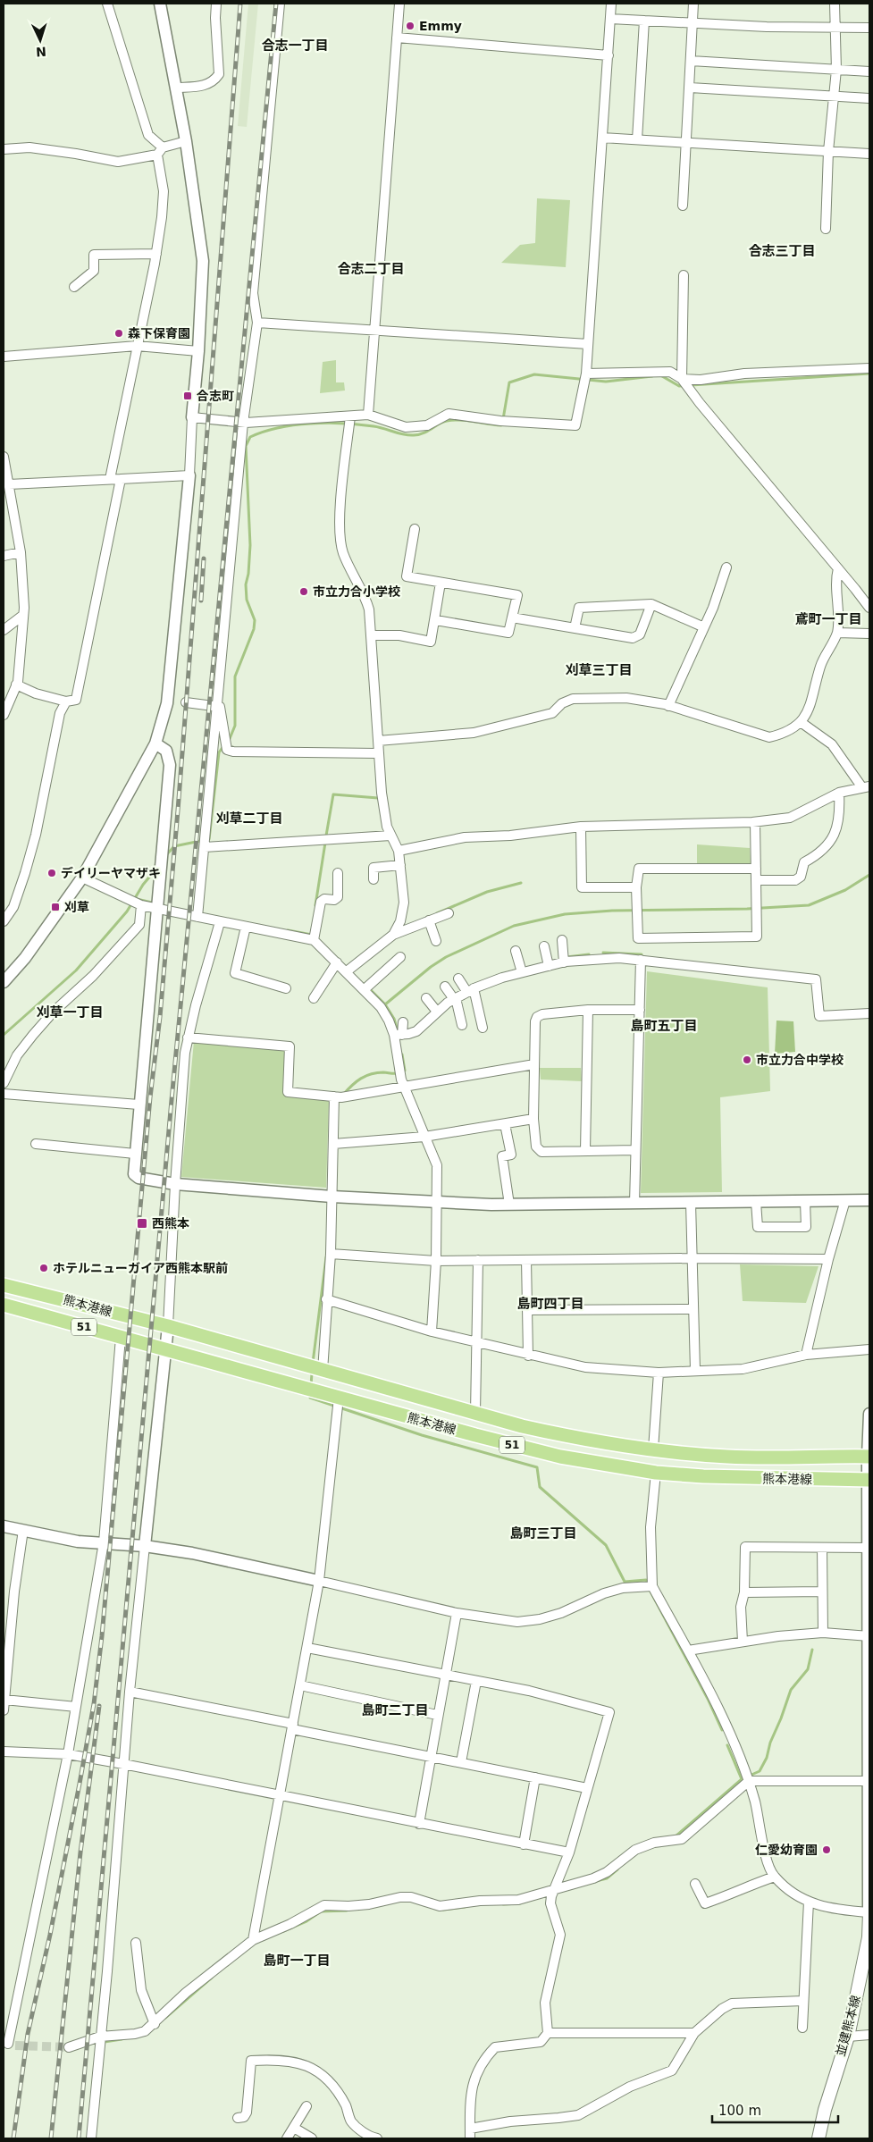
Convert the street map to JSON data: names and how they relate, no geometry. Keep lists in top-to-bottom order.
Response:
{
  "streets": {
    "main road": ["熊本港線", "51", "並建熊本線"]
  },
  "districts": [
    "合志一丁目",
    "合志三丁目",
    "合志二丁目",
    "鳶町一丁目",
    "刈草三丁目",
    "刈草二丁目",
    "刈草一丁目",
    "島町五丁目",
    "島町四丁目",
    "島町三丁目",
    "島町二丁目",
    "島町一丁目"
  ],
  "places": {
    "other": [
      "Emmy",
      "森下保育園",
      "市立力合小学校",
      "デイリーヤマザキ",
      "市立力合中学校",
      "ホテルニューガイア西熊本駅前",
      "仁愛幼育園"
    ],
    "transit": ["合志町", "刈草", "西熊本"]
  },
  "scale_bar": "100 m",
  "north": "bottom"
}
